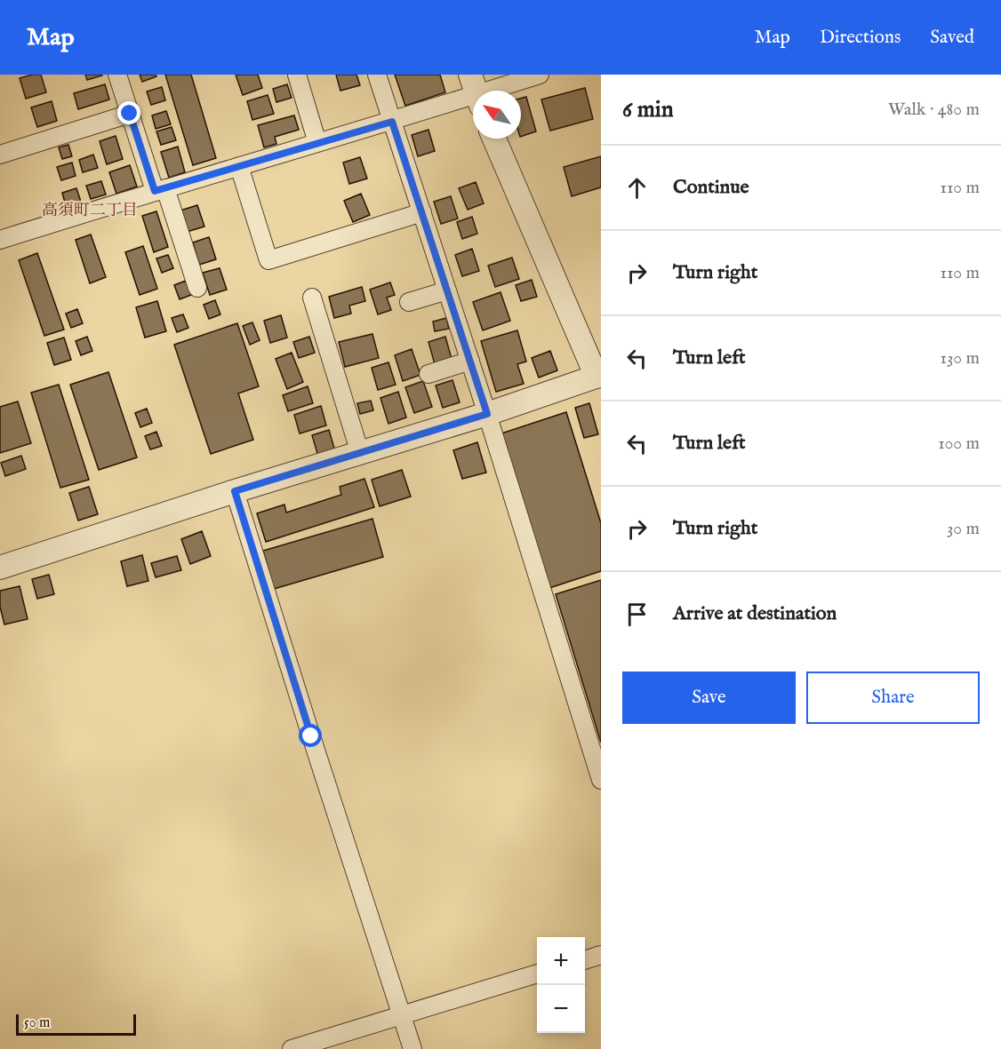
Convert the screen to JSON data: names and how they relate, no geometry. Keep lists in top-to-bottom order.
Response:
{
  "districts": ["高須町二丁目"],
  "scale_bar": "50 m",
  "north": "top left",
  "page": {
    "header": "Map",
    "nav": ["Map", "Directions", "Saved"],
    "heading": ["6 min", "Walk · 480 m"],
    "list": [
      ["Continue", "110 m"],
      ["Turn right", "110 m"],
      ["Turn left", "130 m"],
      ["Turn left", "100 m"],
      ["Turn right", "30 m"],
      "Arrive at destination"
    ],
    "buttons": ["Save", "Share"],
    "map_buttons": ["+", "−"],
    "scale": "50 m"
  }
}
